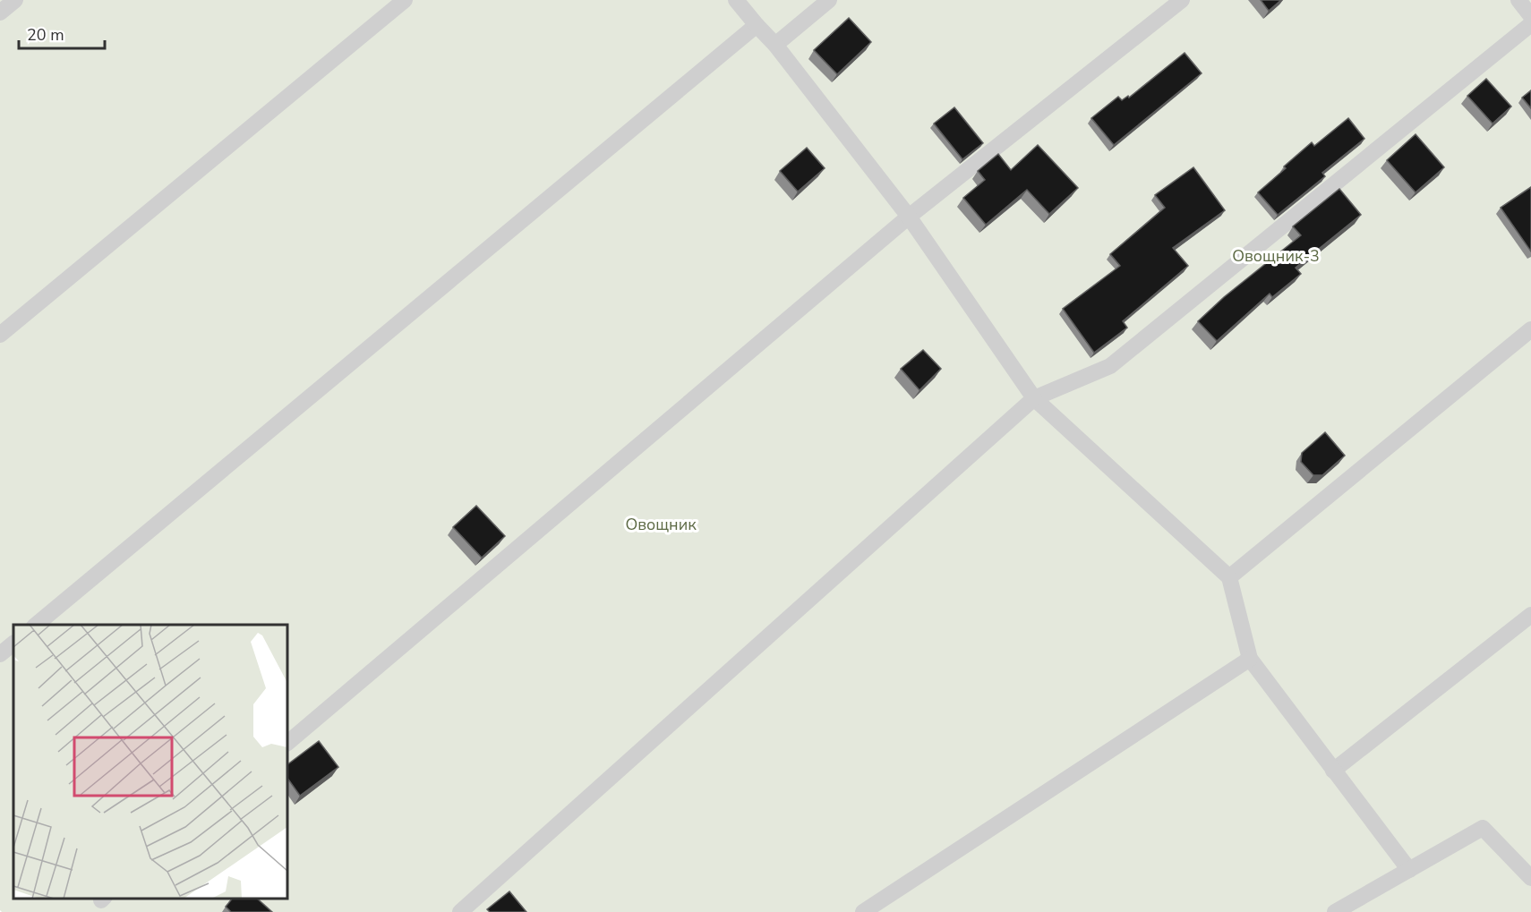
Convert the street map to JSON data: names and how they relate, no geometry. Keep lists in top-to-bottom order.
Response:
{
  "parks": ["Овощник-3", "Овощник"],
  "scale_bar": "20 m"
}
